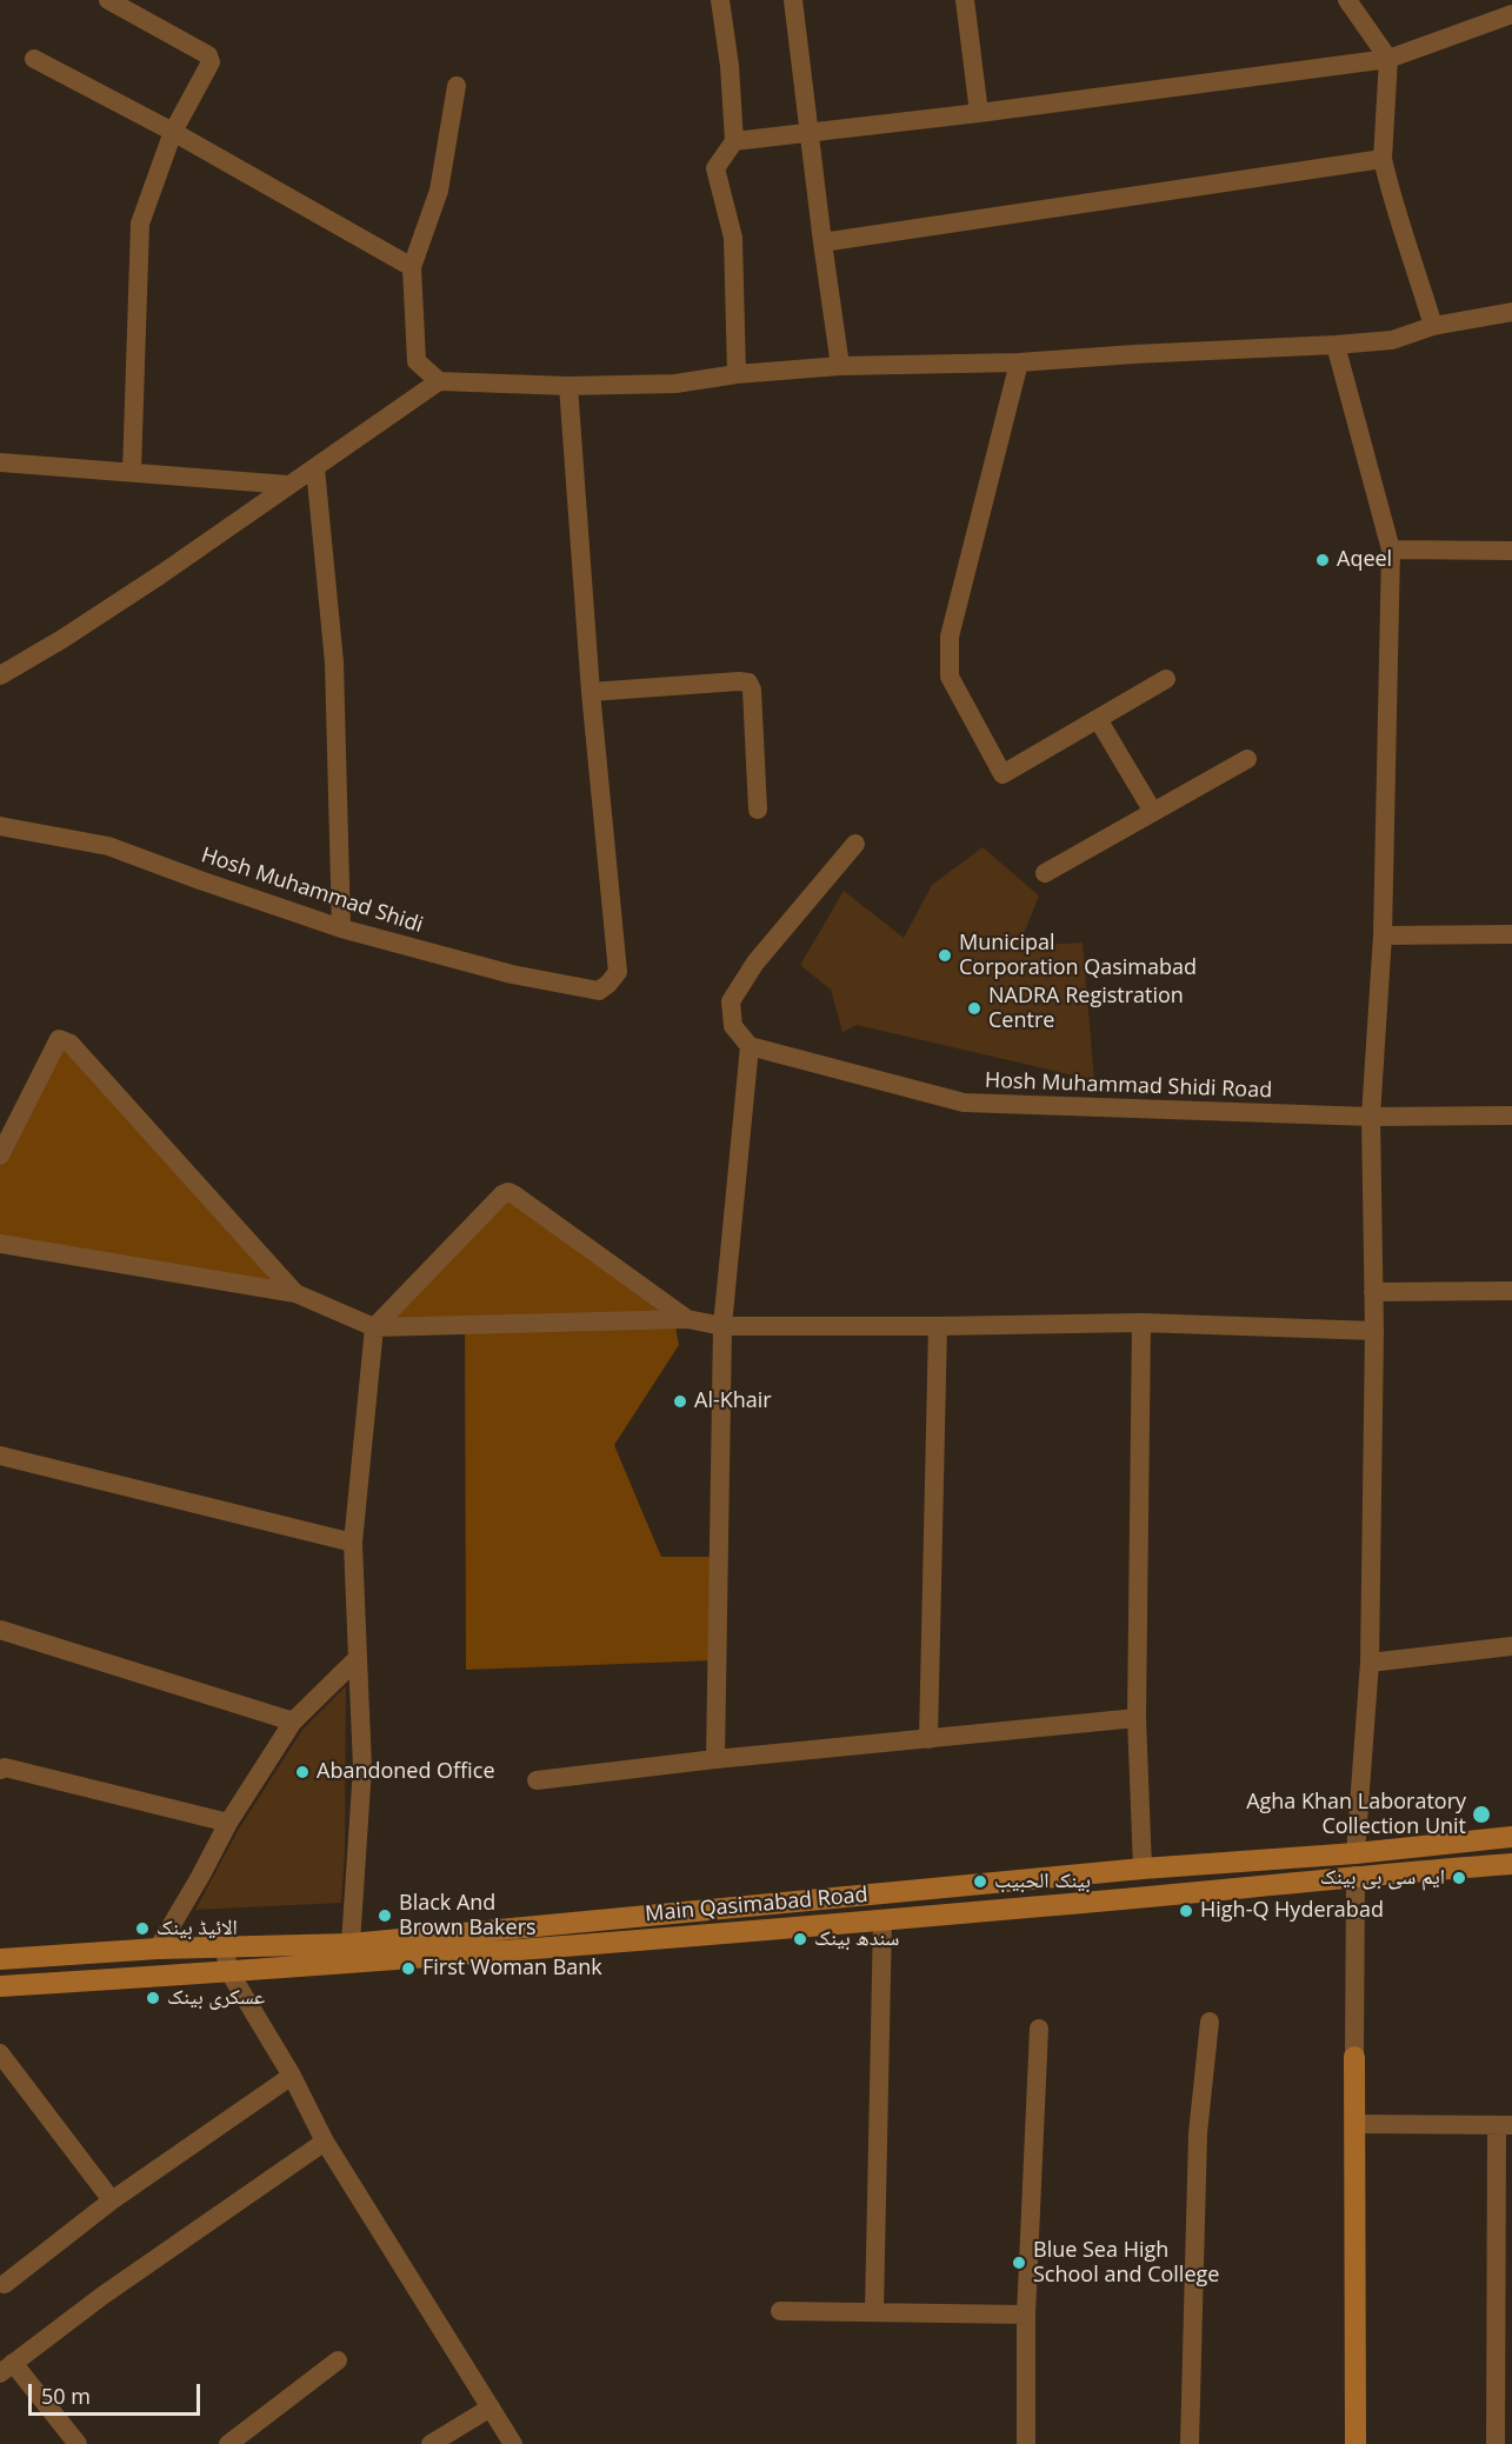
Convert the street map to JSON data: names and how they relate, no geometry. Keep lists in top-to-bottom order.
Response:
{
  "streets": {
    "main road": ["Main Qasimabad Road"],
    "street": ["Hosh Muhammad Shidi", "Hosh Muhammad Shidi Road"]
  },
  "places": [
    "Aqeel",
    "Municipal Corporation Qasimabad",
    "NADRA Registration Centre",
    "Al-Khair",
    "Abandoned Office",
    "Agha Khan Laboratory Collection Unit",
    "ایم سی بی بینک",
    "بينک الحبيب",
    "High-Q Hyderabad",
    "Black And Brown Bakers",
    "الائیڈ بینک",
    "سندھ بینک",
    "First Woman Bank",
    "عسکری بینک",
    "Blue Sea High School and College"
  ],
  "scale_bar": "50 m"
}
